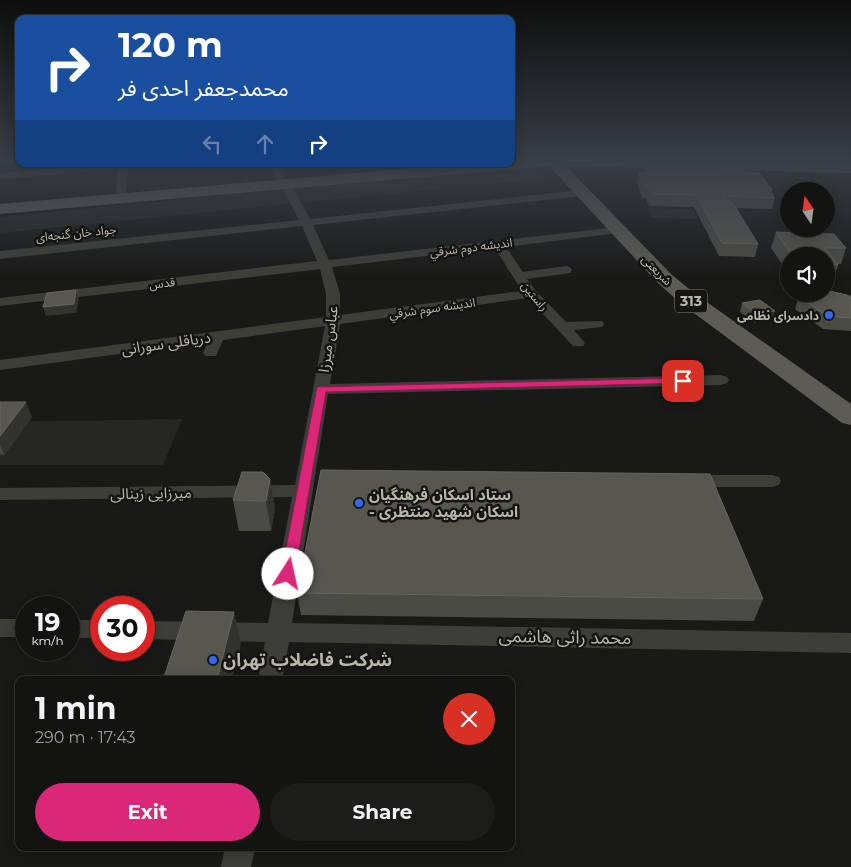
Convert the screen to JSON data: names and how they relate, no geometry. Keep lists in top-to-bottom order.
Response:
{
  "streets": {
    "main road": ["شریعتی", "313"],
    "street": [
      "جواد خان گنجه‌ای",
      "انديشه دوم شرقي",
      "قدس",
      "راستین",
      "اندیشه سوم شرقي",
      "عباس میرزا",
      "دریاقلی سورانی",
      "میرزایی زینالی",
      "محمد راثی هاشمی"
    ]
  },
  "crossings": [
    ["جواد خان گنجه‌ای", "عباس میرزا"],
    ["انديشه دوم شرقي", "شریعتی"],
    ["انديشه دوم شرقي", "قدس"],
    ["انديشه دوم شرقي", "راستین"],
    ["انديشه دوم شرقي", "عباس میرزا"],
    ["قدس", "عباس میرزا"],
    ["راستین", "اندیشه سوم شرقي"],
    ["اندیشه سوم شرقي", "عباس میرزا"],
    ["اندیشه سوم شرقي", "دریاقلی سورانی"],
    ["عباس میرزا", "دریاقلی سورانی"],
    ["عباس میرزا", "میرزایی زینالی"],
    ["عباس میرزا", "محمد راثی هاشمی"]
  ],
  "places": ["دادسرای نظامی", "ستاد اسکان فرهنگیان - اسکان شهید منتظری", "شرکت فاضلاب تهران"],
  "north": "top",
  "page": {
    "turn": ["120 m", "محمدجعفر احدی فر"],
    "speed": "19 km/h",
    "limit": "30",
    "heading": ["1 min", "290 m · 17:43"],
    "buttons": ["Exit", "Share"]
  }
}
